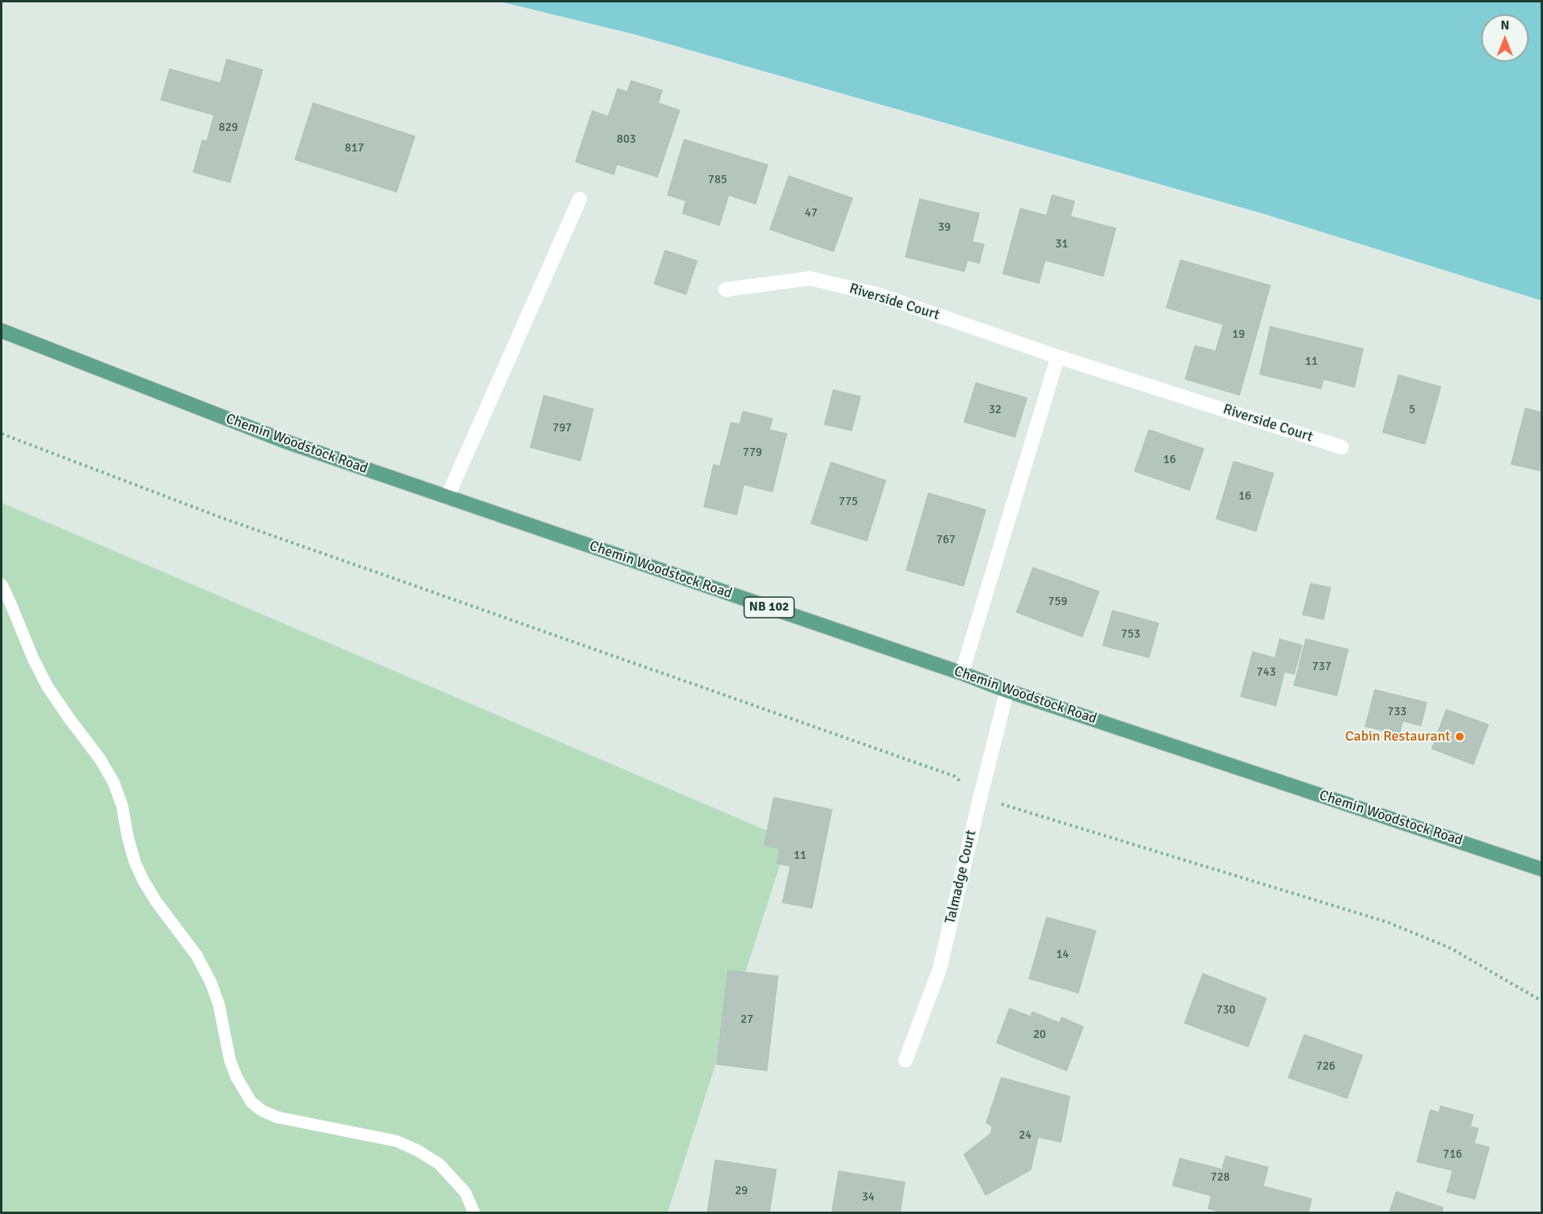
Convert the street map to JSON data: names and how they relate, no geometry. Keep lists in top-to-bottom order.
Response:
{
  "streets": {
    "main road": ["Chemin Woodstock Road", "NB 102"],
    "street": ["Riverside Court", "Talmadge Court"]
  },
  "crossings": [
    ["Chemin Woodstock Road", "Talmadge Court"]
  ],
  "places": ["Cabin Restaurant"],
  "house_numbers": [
    "829",
    "803",
    "817",
    "785",
    "47",
    "39",
    "31",
    "19",
    "11",
    "32",
    "5",
    "797",
    "779",
    "16",
    "16",
    "775",
    "767",
    "759",
    "753",
    "737",
    "743",
    "733",
    "11",
    "14",
    "730",
    "27",
    "20",
    "726",
    "24",
    "716",
    "728",
    "29",
    "34"
  ],
  "north": "top"
}
